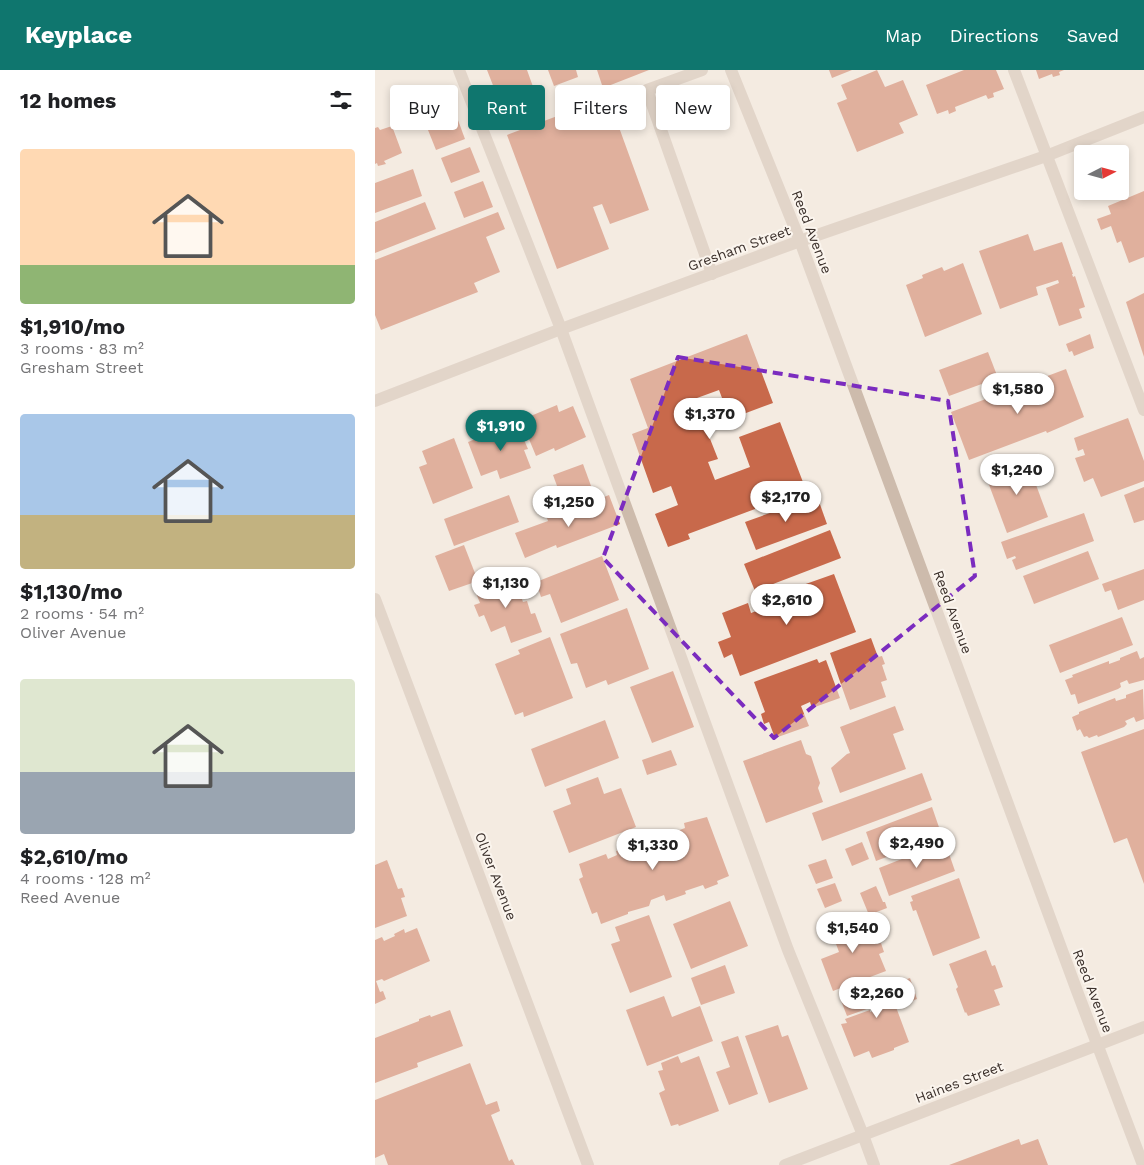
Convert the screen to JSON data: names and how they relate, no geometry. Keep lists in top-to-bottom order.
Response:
{
  "streets": {
    "street": [
      "Reed Avenue",
      "Gresham Street",
      "Oliver Avenue",
      "Haines Street"
    ]
  },
  "crossings": [
    ["Reed Avenue", "Gresham Street"],
    ["Reed Avenue", "Haines Street"]
  ],
  "north": "right",
  "page": {
    "header": "Keyplace",
    "nav": ["Map", "Directions", "Saved"],
    "heading": "12 homes",
    "chip": [
      "Buy",
      "Rent",
      "Filters",
      "New"
    ],
    "list": [
      {
        "name": "$1,910/mo",
        "note": "3 rooms · 83 m² · Gresham Street"
      },
      {
        "name": "$1,130/mo",
        "note": "2 rooms · 54 m² · Oliver Avenue"
      },
      {
        "name": "$2,610/mo",
        "note": "4 rooms · 128 m² · Reed Avenue"
      }
    ],
    "price": [
      "$1,580",
      "$1,370",
      "$1,910",
      "$1,240",
      "$2,170",
      "$1,250",
      "$1,130",
      "$2,610",
      "$2,490",
      "$1,330",
      "$1,540",
      "$2,260"
    ]
  }
}
